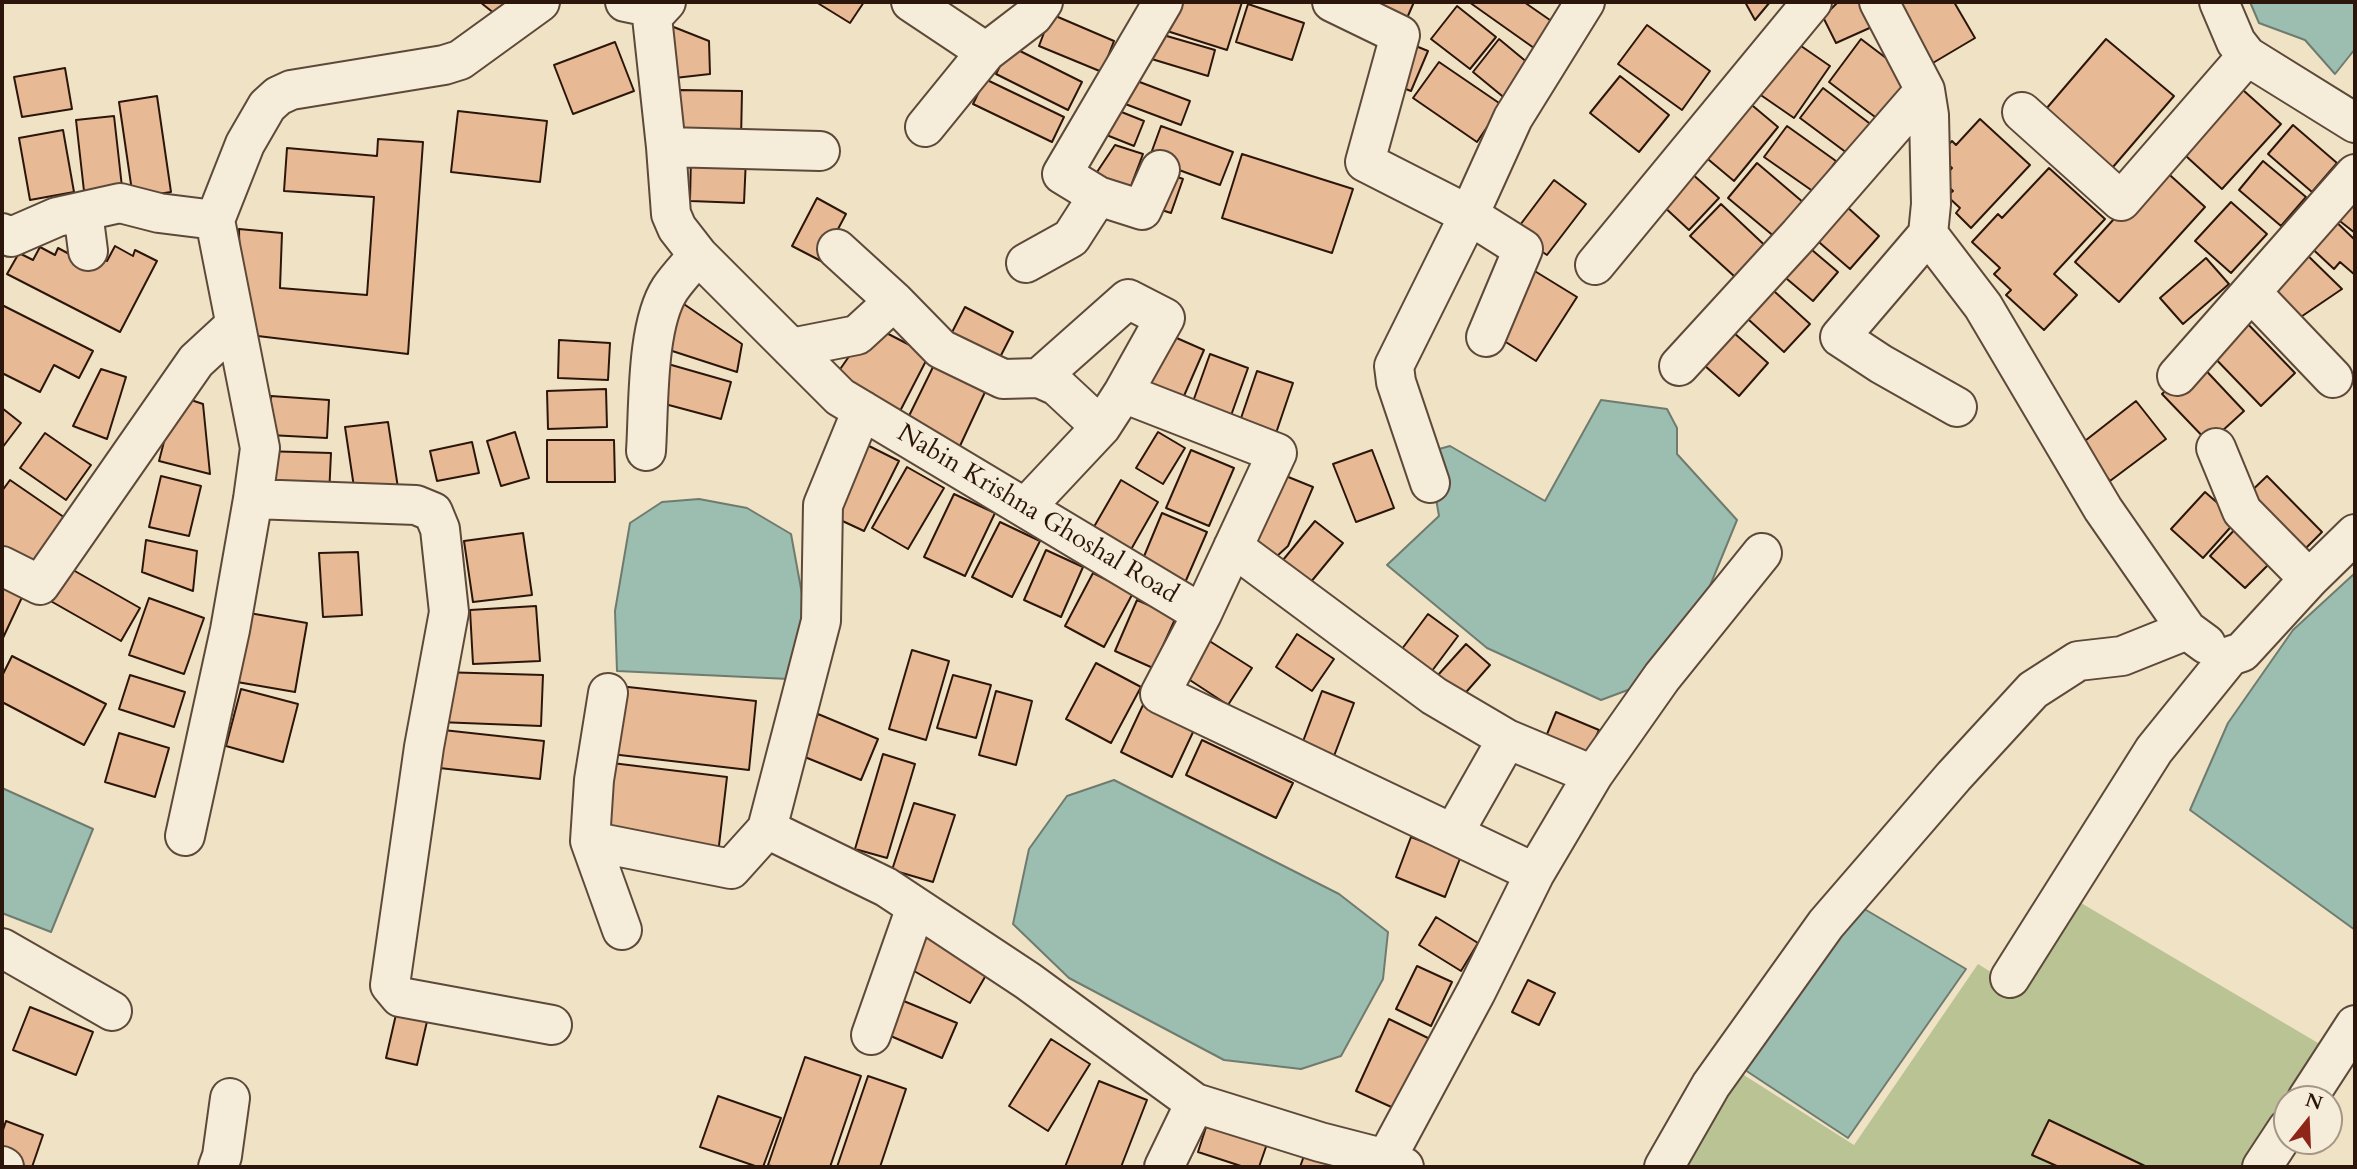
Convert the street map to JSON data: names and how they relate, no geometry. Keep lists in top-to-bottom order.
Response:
{
  "streets": {
    "street": ["Nabin Krishna Ghoshal Road"]
  },
  "north": "top"
}
